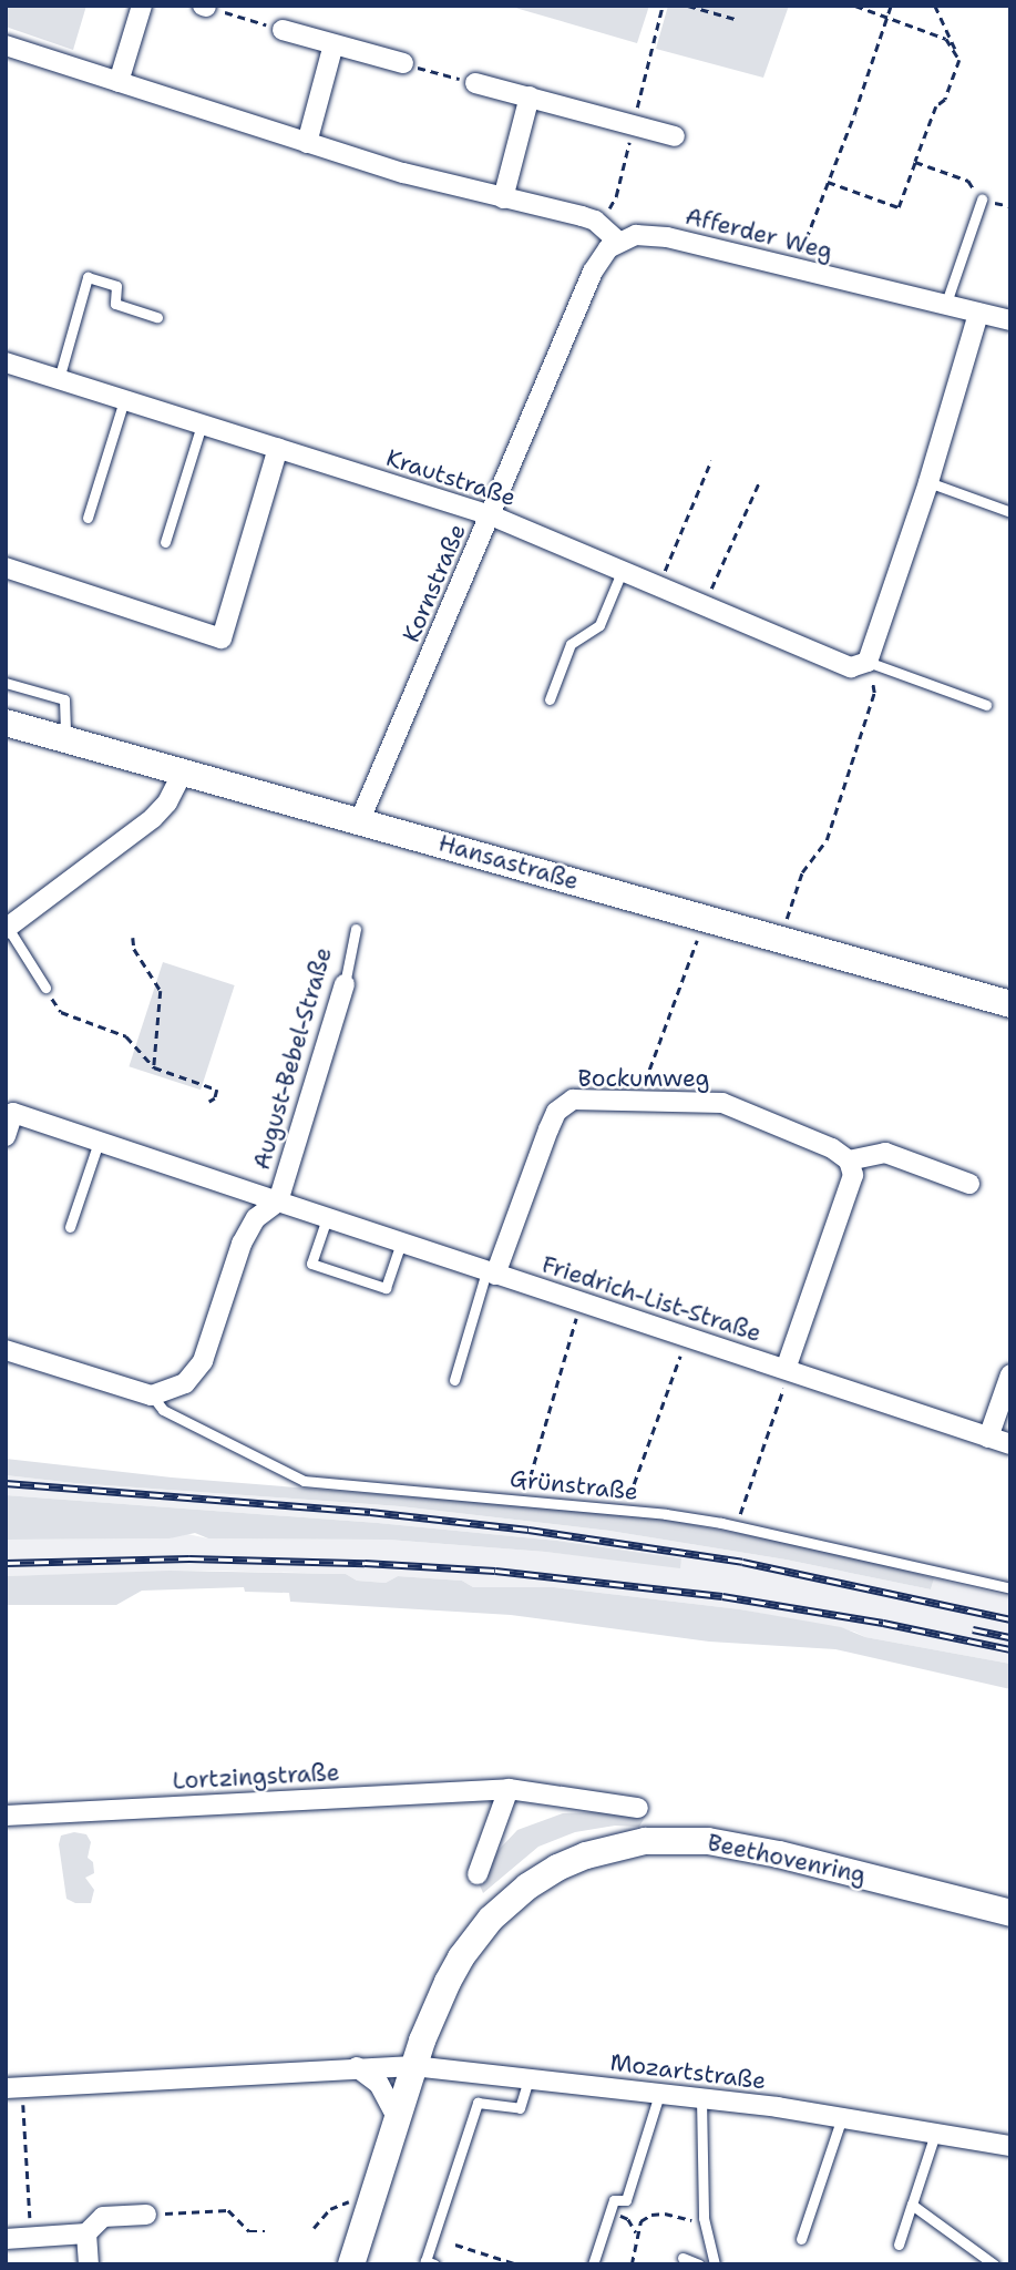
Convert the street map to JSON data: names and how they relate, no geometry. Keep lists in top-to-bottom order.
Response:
{
  "streets": {
    "main road": ["Hansastraße", "Beethovenring"],
    "street": [
      "Afferder Weg",
      "Krautstraße",
      "Kornstraße",
      "August-Bebel-Straße",
      "Bockumweg",
      "Friedrich-List-Straße",
      "Lortzingstraße",
      "Mozartstraße"
    ],
    "lane": ["Grünstraße"]
  },
  "crossings": [
    ["Afferder Weg", "Kornstraße"],
    ["Krautstraße", "Kornstraße"],
    ["Kornstraße", "Hansastraße"],
    ["August-Bebel-Straße", "Friedrich-List-Straße"],
    ["Bockumweg", "Friedrich-List-Straße"],
    ["Beethovenring", "Mozartstraße"]
  ]
}
